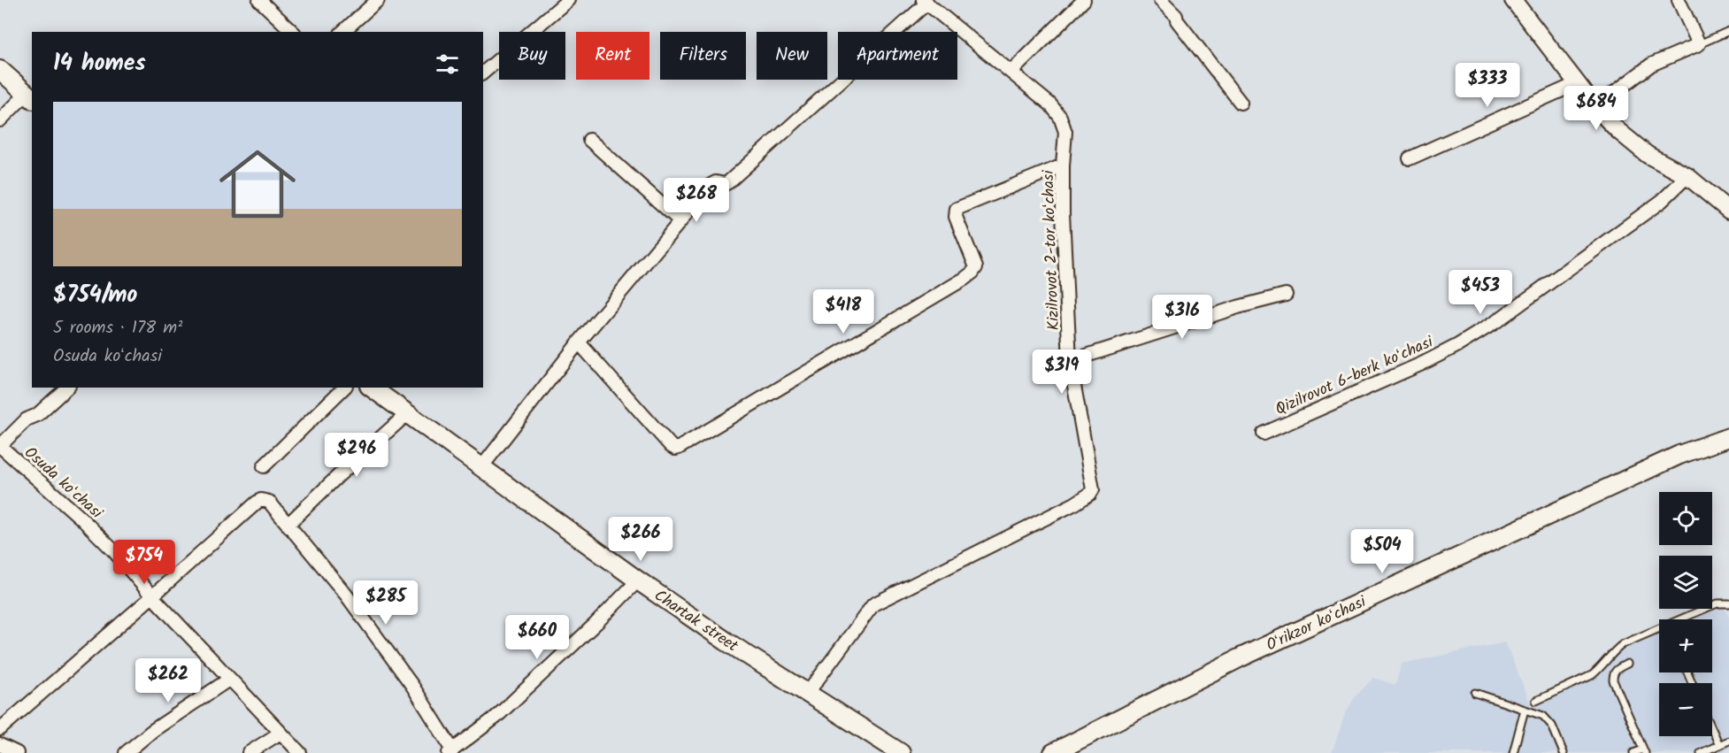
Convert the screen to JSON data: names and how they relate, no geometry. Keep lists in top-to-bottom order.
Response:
{
  "streets": {
    "main road": ["Chartak street", "Oʻrikzor koʻchasi"],
    "street": ["Kizilrovot 2-tor koʻchasi", "Qizilrovot 6-berk koʻchasi", "Osuda koʻchasi"]
  },
  "crossings": [
    ["Kizilrovot 2-tor koʻchasi", "Chartak street"]
  ],
  "page": {
    "chip": [
      "Buy",
      "Rent",
      "Filters",
      "New",
      "Apartment"
    ],
    "heading": "14 homes",
    "price": [
      "$333",
      "$684",
      "$268",
      "$453",
      "$418",
      "$316",
      "$319",
      "$296",
      "$266",
      "$504",
      "$754",
      "$285",
      "$660",
      "$262"
    ],
    "list": [
      {
        "name": "$754/mo",
        "note": "5 rooms · 178 m² · Osuda koʻchasi"
      }
    ],
    "map_buttons": ["+", "−"]
  }
}
